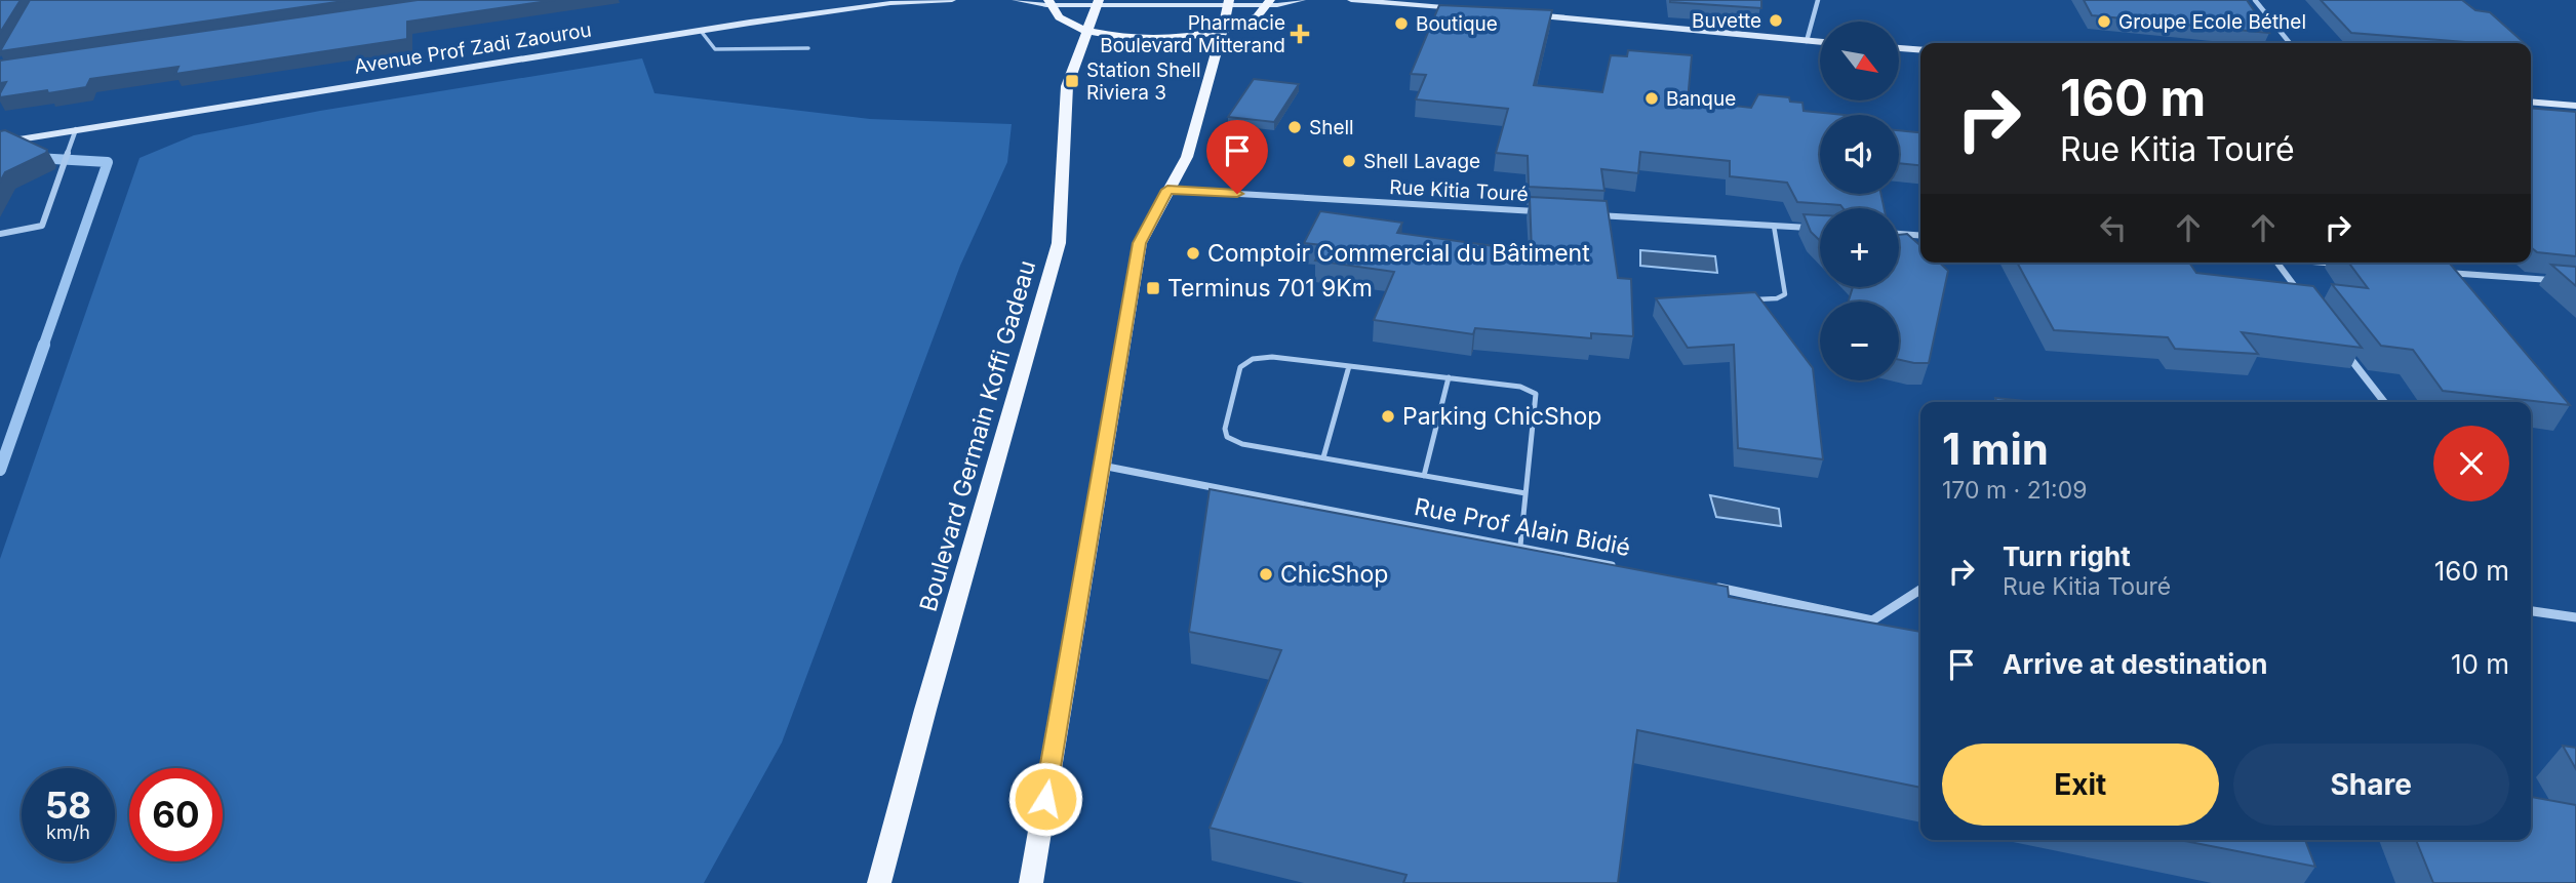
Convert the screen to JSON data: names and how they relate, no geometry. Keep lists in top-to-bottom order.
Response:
{
  "streets": {
    "main road": ["Avenue Prof Zadi Zaourou", "Boulevard Germain Koffi Gadeau"],
    "street": ["Rue Kitia Touré", "Rue Prof Alain Bidié"]
  },
  "places": {
    "other": [
      "Buvette",
      "Groupe Ecole Béthel",
      "Boutique",
      "Banque",
      "Shell",
      "Shell Lavage",
      "Comptoir Commercial du Bâtiment",
      "Parking ChicShop",
      "ChicShop"
    ],
    "health": ["Pharmacie Boulevard Mitterand"],
    "transit": ["Station Shell Riviera 3", "Terminus 701 9Km"]
  },
  "north": "bottom right",
  "page": {
    "map_buttons": ["+", "−"],
    "turn": ["160 m", "Rue Kitia Touré"],
    "heading": ["1 min", "170 m · 21:09"],
    "list": [
      {
        "name": "Turn right",
        "note": "Rue Kitia Touré",
        "value": "160 m"
      },
      {
        "name": "Arrive at destination",
        "value": "10 m"
      }
    ],
    "buttons": ["Exit", "Share"],
    "speed": "58 km/h",
    "limit": "60"
  }
}
